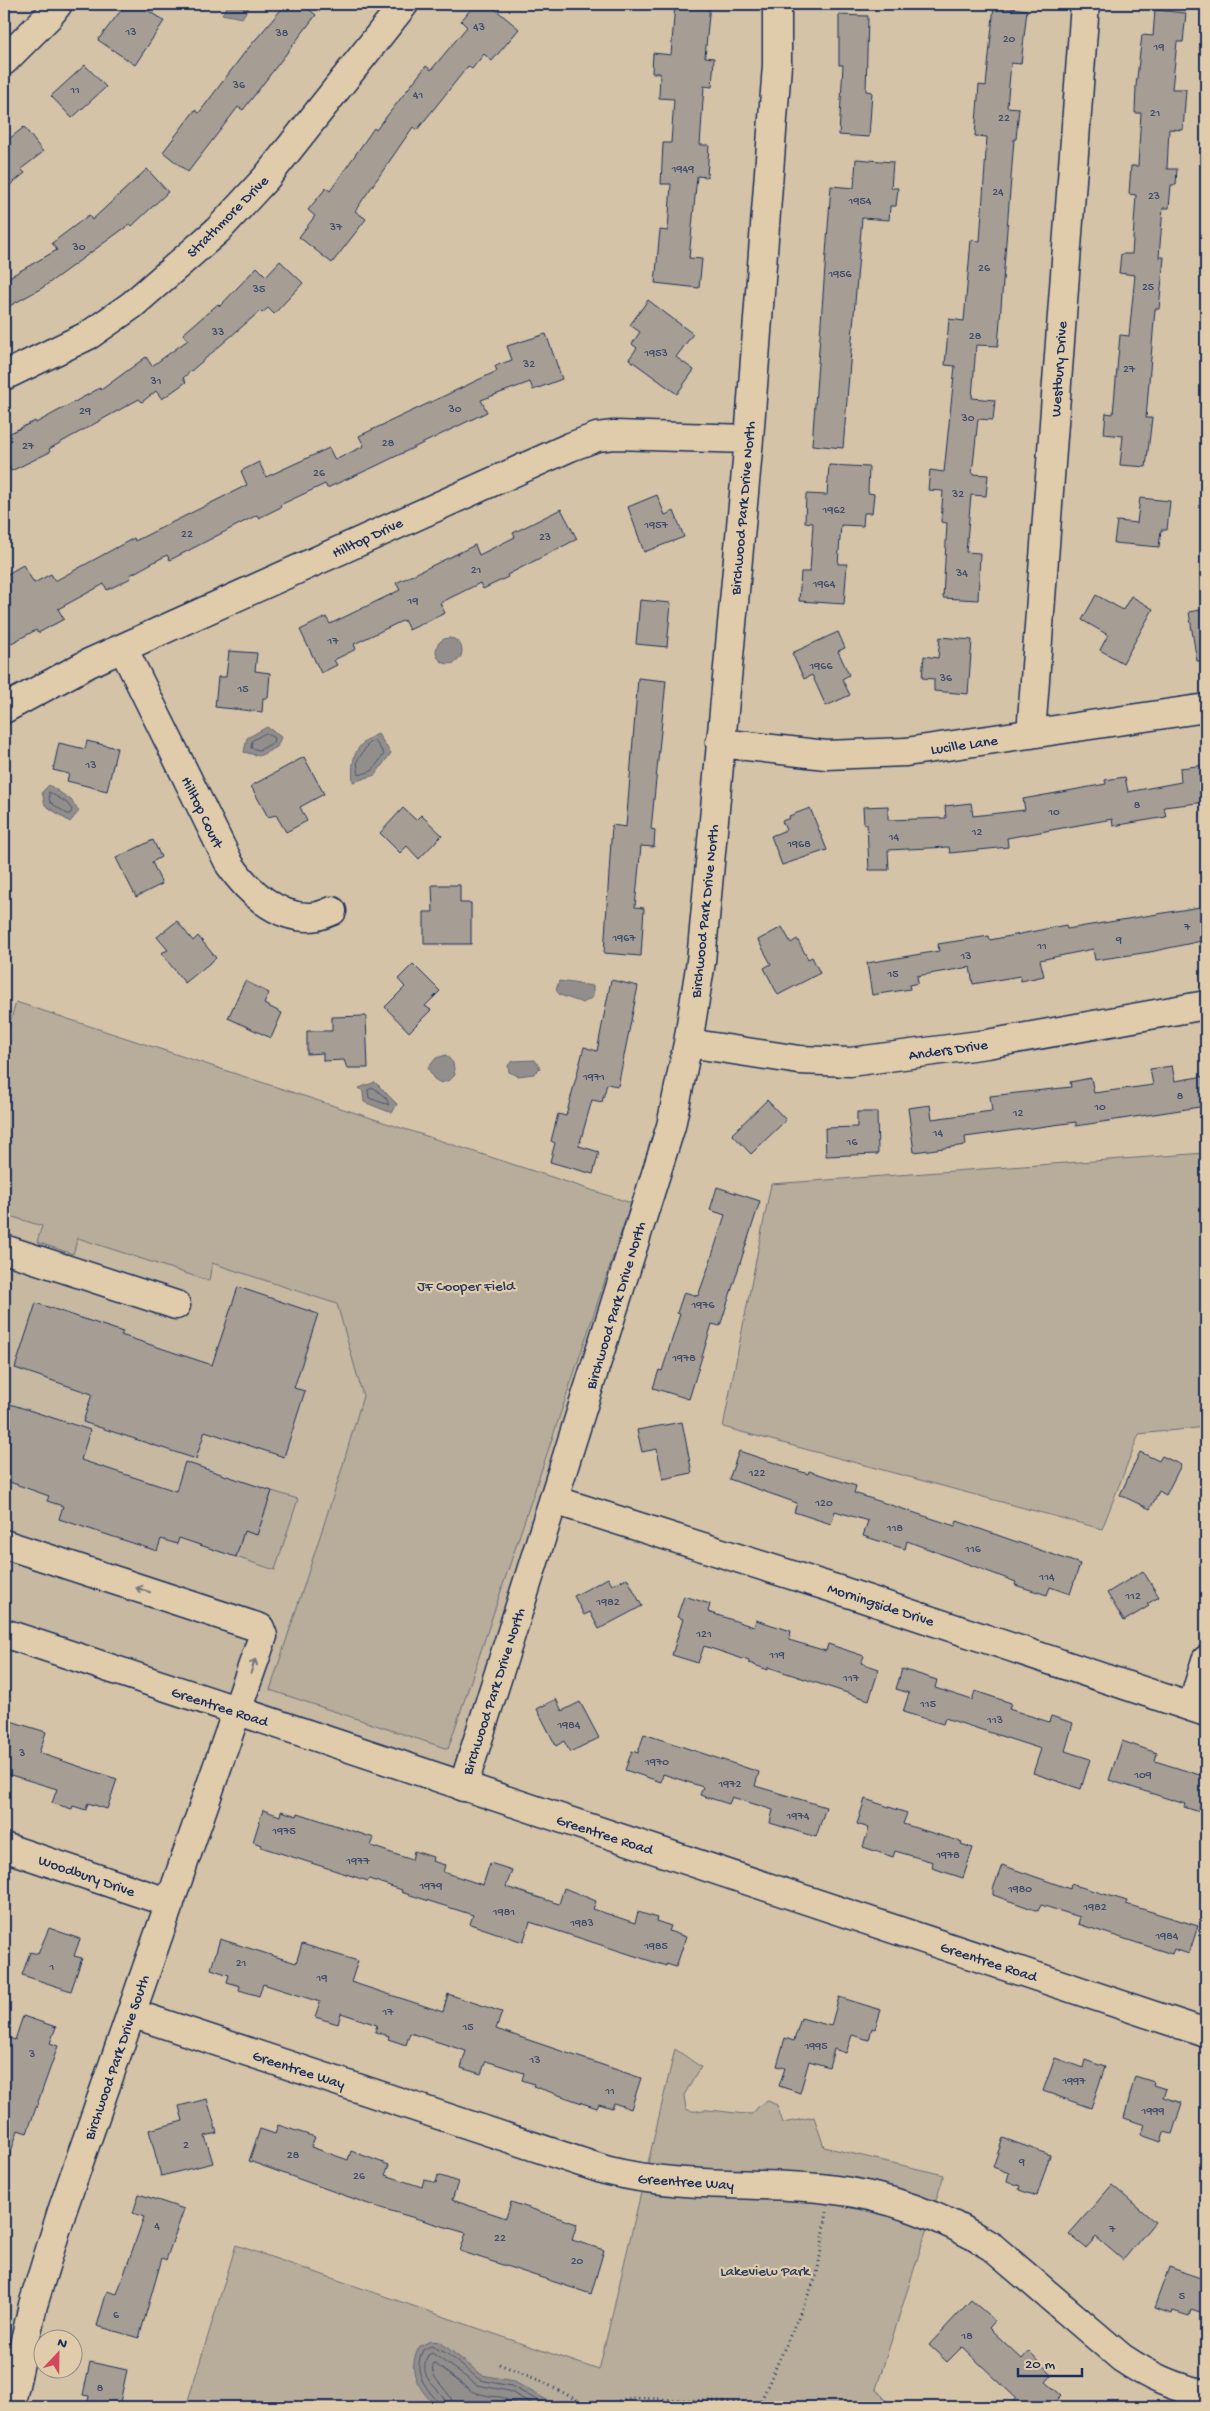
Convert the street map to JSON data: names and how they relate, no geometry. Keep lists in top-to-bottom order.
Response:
{
  "streets": {
    "street": [
      "Strathmore Drive",
      "Westbury Drive",
      "Birchwood Park Drive North",
      "Hilltop Drive",
      "Lucille Lane",
      "Hilltop Court",
      "Anders Drive",
      "Morningside Drive",
      "Greentree Road",
      "Woodbury Drive",
      "Birchwood Park Drive South",
      "Greentree Way"
    ]
  },
  "crossings": [
    ["Westbury Drive", "Lucille Lane"],
    ["Birchwood Park Drive North", "Hilltop Drive"],
    ["Birchwood Park Drive North", "Lucille Lane"],
    ["Birchwood Park Drive North", "Anders Drive"],
    ["Birchwood Park Drive North", "Morningside Drive"],
    ["Birchwood Park Drive North", "Greentree Road"],
    ["Hilltop Drive", "Hilltop Court"],
    ["Greentree Road", "Birchwood Park Drive South"],
    ["Woodbury Drive", "Birchwood Park Drive South"],
    ["Birchwood Park Drive South", "Greentree Way"]
  ],
  "parks": ["JF Cooper Field", "Lakeview Park"],
  "house_numbers": [
    "43",
    "13",
    "38",
    "20",
    "19",
    "36",
    "11",
    "41",
    "21",
    "22",
    "1949",
    "24",
    "23",
    "1954",
    "37",
    "30",
    "26",
    "1956",
    "25",
    "35",
    "33",
    "28",
    "1953",
    "32",
    "27",
    "31",
    "30",
    "29",
    "30",
    "28",
    "27",
    "26",
    "32",
    "1962",
    "1957",
    "22",
    "23",
    "21",
    "34",
    "1964",
    "19",
    "17",
    "1966",
    "36",
    "15",
    "13",
    "8",
    "10",
    "12",
    "14",
    "1968",
    "7",
    "1967",
    "9",
    "11",
    "13",
    "15",
    "1971",
    "8",
    "10",
    "12",
    "14",
    "16",
    "1976",
    "1978",
    "122",
    "120",
    "118",
    "116",
    "114",
    "112",
    "1982",
    "121",
    "119",
    "117",
    "115",
    "113",
    "1984",
    "3",
    "1970",
    "109",
    "1972",
    "1974",
    "1975",
    "1978",
    "1977",
    "1979",
    "1980",
    "1982",
    "1981",
    "1983",
    "1984",
    "1985",
    "21",
    "1",
    "19",
    "17",
    "15",
    "1995",
    "3",
    "13",
    "1997",
    "11",
    "1999",
    "2",
    "28",
    "9",
    "26",
    "4",
    "7",
    "22",
    "20",
    "5",
    "6",
    "18",
    "8"
  ],
  "scale_bar": "20 m",
  "north": "top"
}
